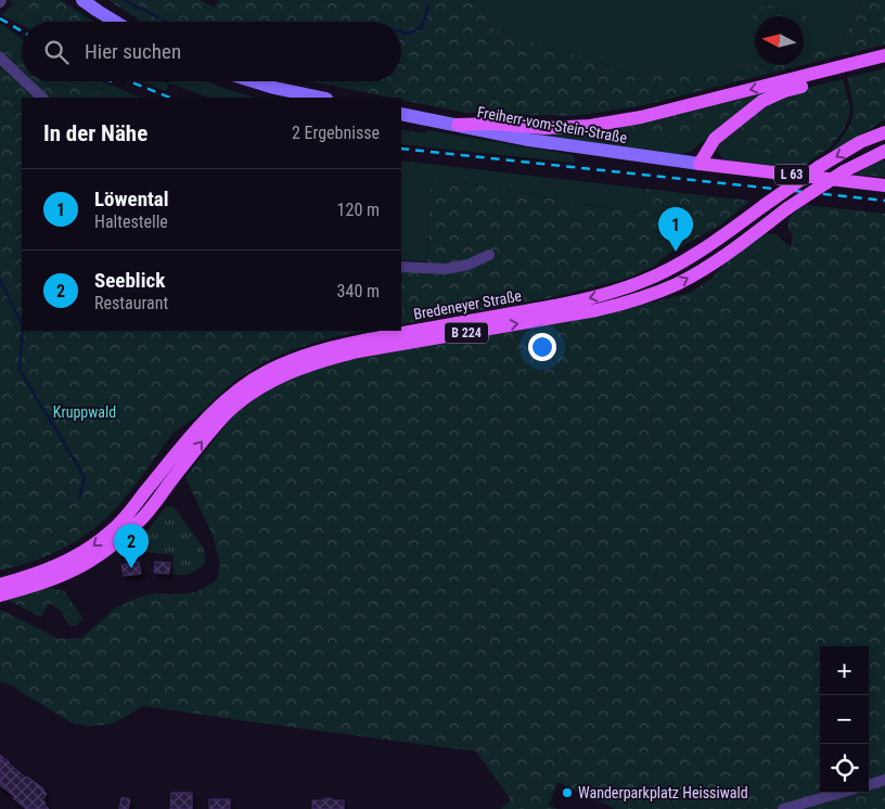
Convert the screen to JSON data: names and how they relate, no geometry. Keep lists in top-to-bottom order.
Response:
{
  "streets": {
    "main road": [
      "Freiherr-vom-Stein-Straße",
      "L 63",
      "Bredeneyer Straße",
      "B 224"
    ]
  },
  "crossings": [
    ["Freiherr-vom-Stein-Straße", "L 63"]
  ],
  "parks": ["Kruppwald"],
  "places": ["Wanderparkplatz Heissiwald"],
  "north": "left",
  "page": {
    "search": "Hier suchen",
    "heading": ["In der Nähe", "2 Ergebnisse"],
    "list": [
      {
        "mark": "1",
        "name": "Löwental",
        "note": "Haltestelle",
        "value": "120 m"
      },
      {
        "mark": "2",
        "name": "Seeblick",
        "note": "Restaurant",
        "value": "340 m"
      }
    ],
    "pins": ["1", "2"],
    "map_buttons": ["+", "−"]
  }
}
